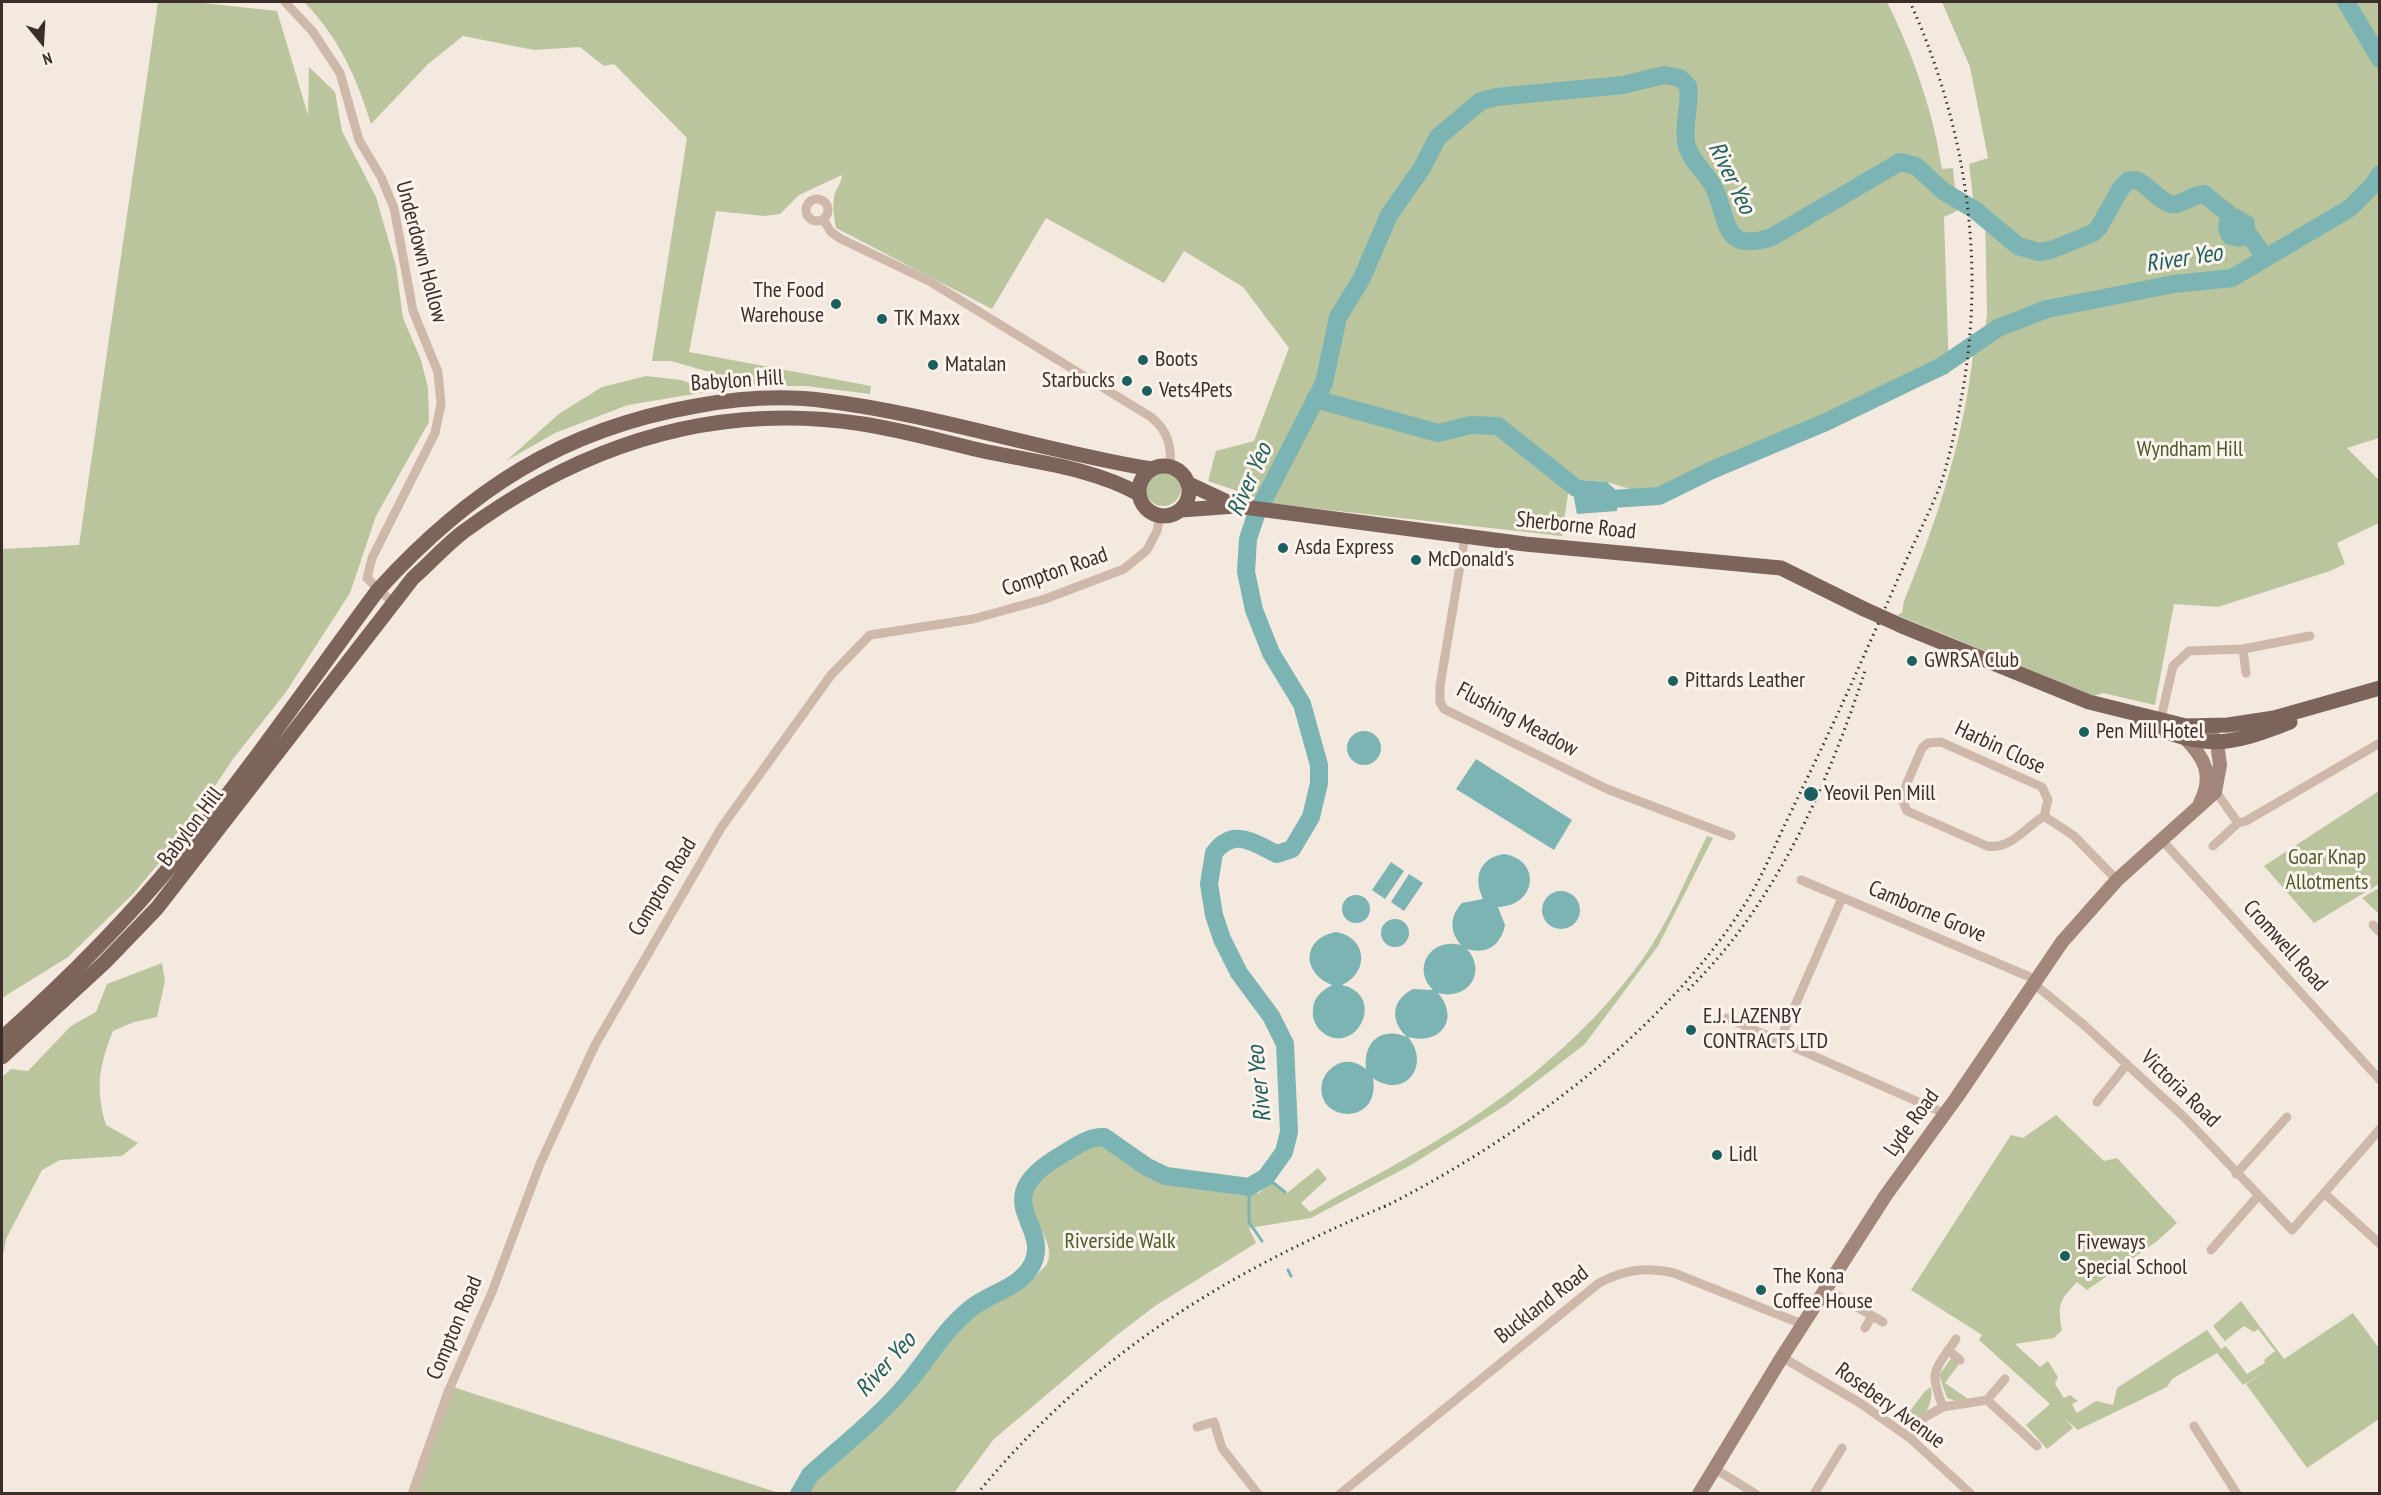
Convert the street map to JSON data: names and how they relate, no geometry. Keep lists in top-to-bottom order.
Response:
{
  "streets": {
    "main road": ["Babylon Hill", "Sherborne Road"],
    "street": [
      "Underdown Hollow",
      "Compton Road",
      "Flushing Meadow",
      "Harbin Close",
      "Camborne Grove",
      "Cromwell Road",
      "Victoria Road",
      "Lyde Road",
      "Buckland Road",
      "Rosebery Avenue"
    ]
  },
  "crossings": [
    ["Underdown Hollow", "Babylon Hill"],
    ["Babylon Hill", "Compton Road"],
    ["Sherborne Road", "Flushing Meadow"],
    ["Camborne Grove", "Victoria Road"],
    ["Camborne Grove", "Lyde Road"],
    ["Cromwell Road", "Lyde Road"],
    ["Victoria Road", "Lyde Road"],
    ["Lyde Road", "Buckland Road"],
    ["Lyde Road", "Rosebery Avenue"]
  ],
  "water": ["River Yeo"],
  "parks": ["Wyndham Hill", "Goar Knap Allotments", "Riverside Walk"],
  "places": [
    "The Food Warehouse",
    "TK Maxx",
    "Boots",
    "Matalan",
    "Starbucks",
    "Vets4Pets",
    "Asda Express",
    "McDonald's",
    "GWRSA Club",
    "Pittards Leather",
    "Pen Mill Hotel",
    "Yeovil Pen Mill",
    "E.J. LAZENBY CONTRACTS LTD",
    "Lidl",
    "Fiveways Special School",
    "The Kona Coffee House"
  ],
  "north": "bottom"
}
